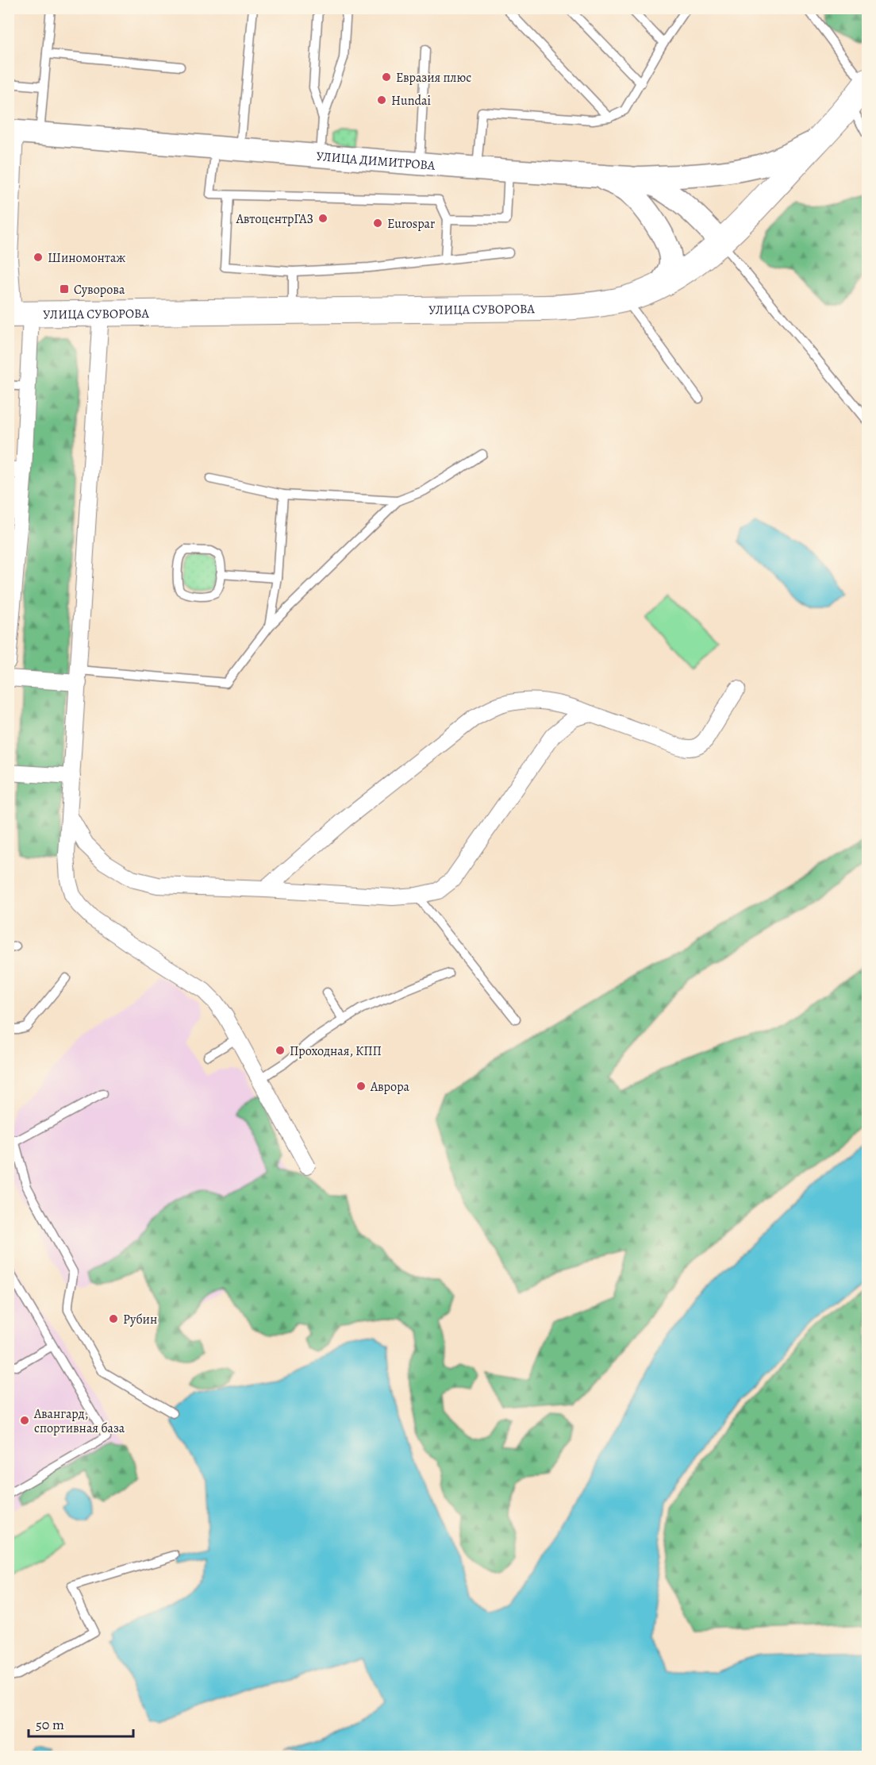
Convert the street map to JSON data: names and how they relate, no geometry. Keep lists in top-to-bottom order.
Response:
{
  "streets": {
    "main road": ["УЛИЦА ДИМИТРОВА", "УЛИЦА СУВОРОВА"]
  },
  "crossings": [
    ["УЛИЦА ДИМИТРОВА", "УЛИЦА СУВОРОВА"]
  ],
  "places": {
    "other": [
      "Евразия плюс",
      "Hundai",
      "АвтоцентрГАЗ",
      "Eurospar",
      "Шиномонтаж",
      "Проходная, КПП",
      "Аврора",
      "Рубин",
      "Авангард, спортивная база"
    ],
    "transit": ["Суворова"]
  },
  "scale_bar": "50 m"
}
